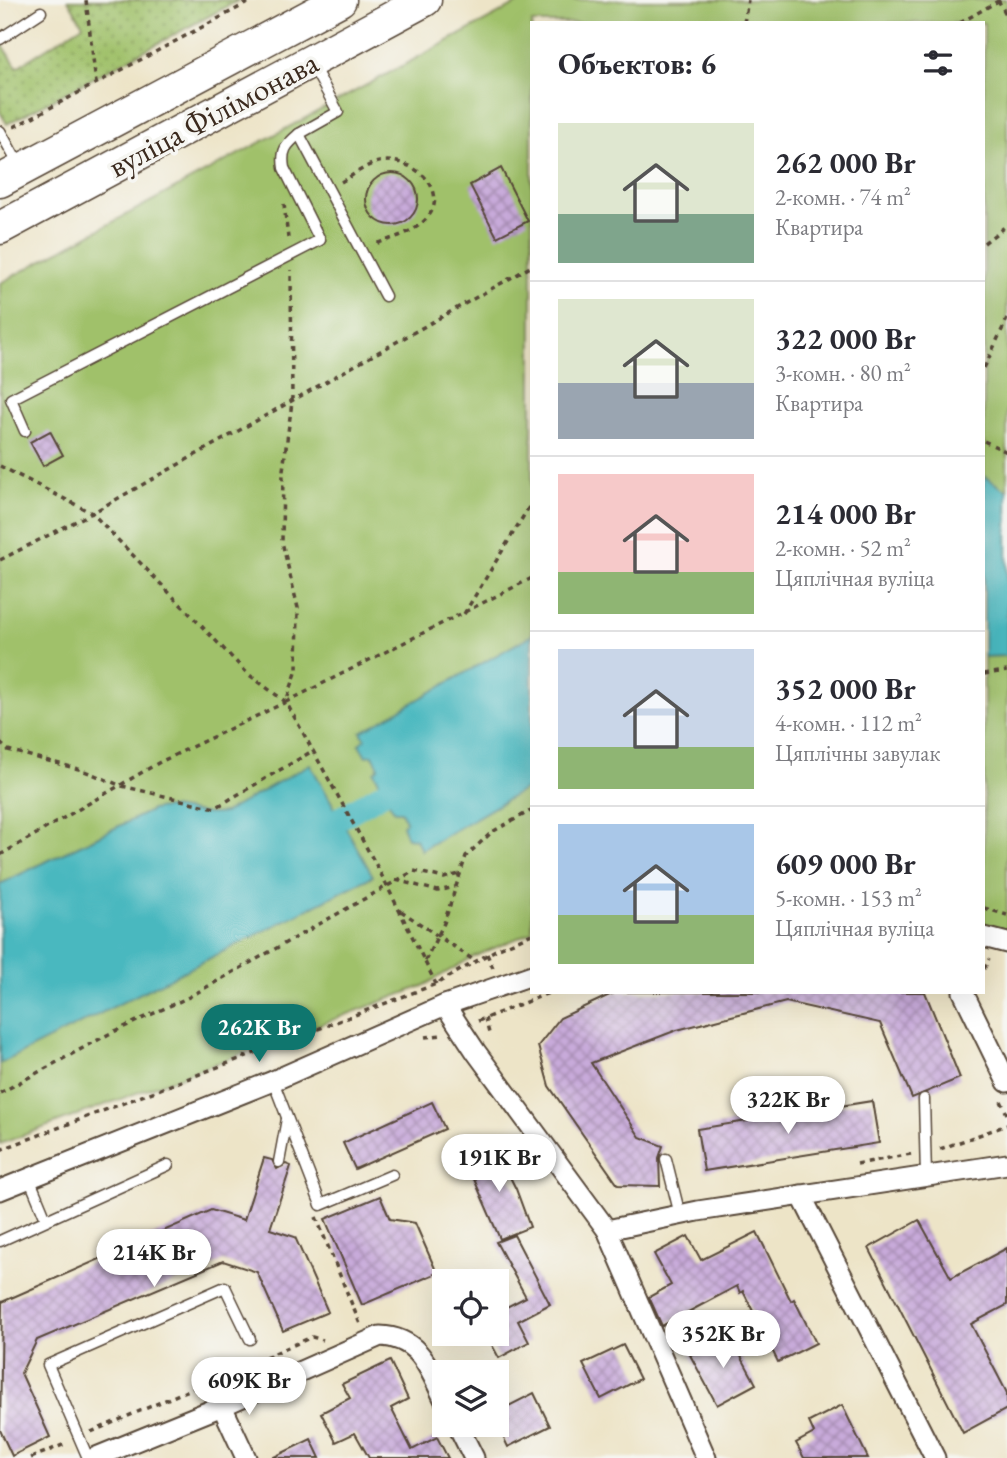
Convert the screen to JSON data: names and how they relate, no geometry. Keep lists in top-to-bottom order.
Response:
{
  "streets": {
    "main road": ["вуліца Філімонава"]
  },
  "page": {
    "heading": "Объектов: 6",
    "list": [
      {
        "name": "262 000 Br",
        "note": "2-комн. · 74 m² · Квартира"
      },
      {
        "name": "322 000 Br",
        "note": "3-комн. · 80 m² · Квартира"
      },
      {
        "name": "214 000 Br",
        "note": "2-комн. · 52 m² · Цяплічная вуліца"
      },
      {
        "name": "352 000 Br",
        "note": "4-комн. · 112 m² · Цяплічны завулак"
      },
      {
        "name": "609 000 Br",
        "note": "5-комн. · 153 m² · Цяплічная вуліца"
      }
    ],
    "price": [
      "262K Br",
      "322K Br",
      "191K Br",
      "214K Br",
      "352K Br",
      "609K Br"
    ]
  }
}
